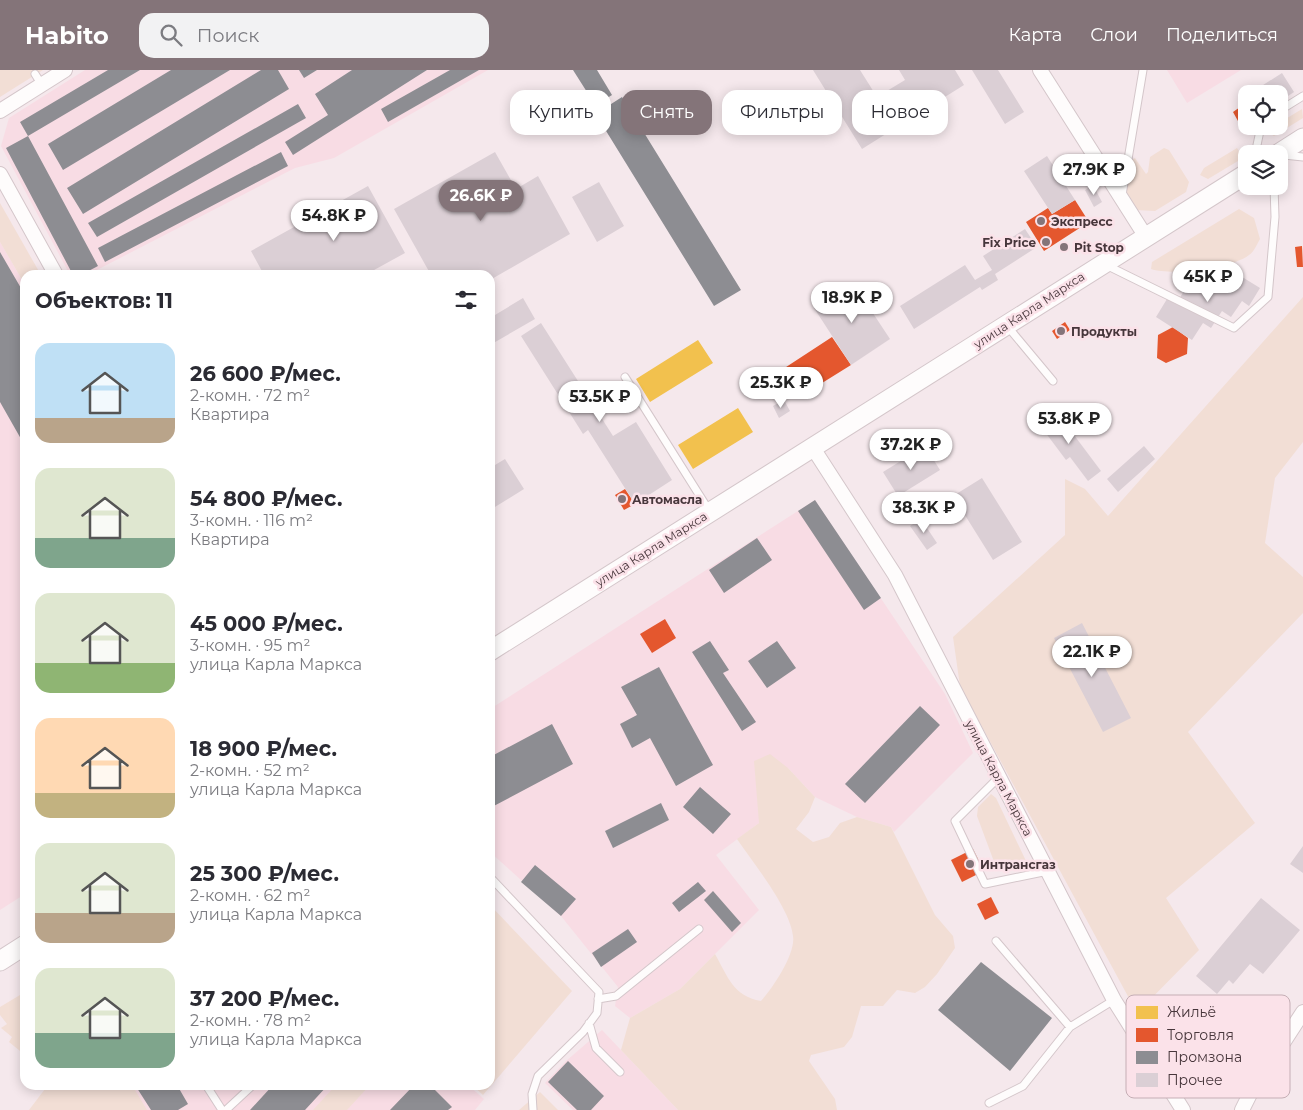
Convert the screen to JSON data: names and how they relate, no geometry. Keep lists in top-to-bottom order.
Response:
{
  "streets": {
    "main road": ["улица Карла Маркса"]
  },
  "places": [
    "Экспресс",
    "Fix Price",
    "Pit Stop",
    "Продукты",
    "Автомасла",
    "Интрансгаз"
  ],
  "legend": [
    "Жильё",
    "Торговля",
    "Промзона",
    "Прочее"
  ],
  "page": {
    "header": "Habito",
    "search": "Поиск",
    "nav": ["Карта", "Слои", "Поделиться"],
    "chip": [
      "Купить",
      "Снять",
      "Фильтры",
      "Новое"
    ],
    "price": [
      "27.9K ₽",
      "26.6K ₽",
      "54.8K ₽",
      "45K ₽",
      "18.9K ₽",
      "25.3K ₽",
      "53.5K ₽",
      "53.8K ₽",
      "37.2K ₽",
      "38.3K ₽",
      "22.1K ₽"
    ],
    "heading": "Объектов: 11",
    "list": [
      {
        "name": "26 600 ₽/мес.",
        "note": "2-комн. · 72 m² · Квартира"
      },
      {
        "name": "54 800 ₽/мес.",
        "note": "3-комн. · 116 m² · Квартира"
      },
      {
        "name": "45 000 ₽/мес.",
        "note": "3-комн. · 95 m² · улица Карла Маркса"
      },
      {
        "name": "18 900 ₽/мес.",
        "note": "2-комн. · 52 m² · улица Карла Маркса"
      },
      {
        "name": "25 300 ₽/мес.",
        "note": "2-комн. · 62 m² · улица Карла Маркса"
      },
      {
        "name": "37 200 ₽/мес.",
        "note": "2-комн. · 78 m² · улица Карла Маркса"
      }
    ]
  }
}
